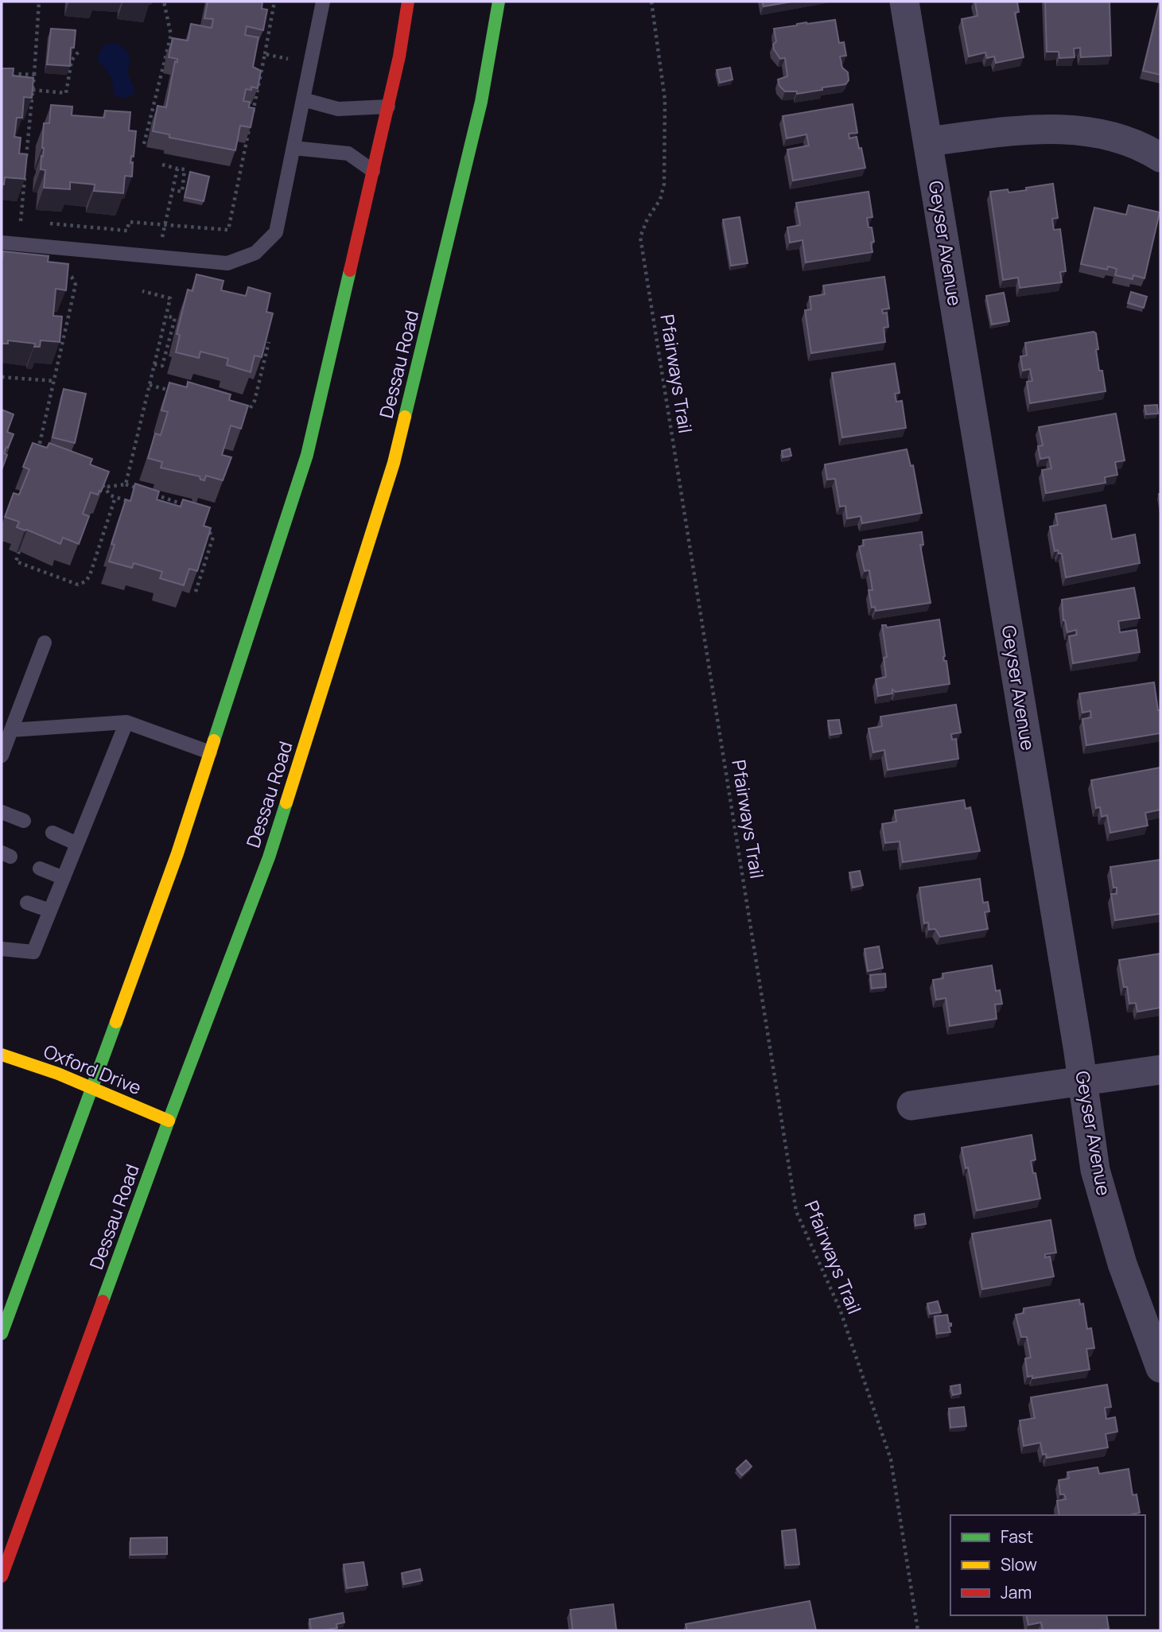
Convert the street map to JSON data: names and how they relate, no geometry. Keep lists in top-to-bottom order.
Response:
{
  "streets": {
    "main road": ["Dessau Road", "Oxford Drive"],
    "street": ["Geyser Avenue"],
    "path": ["Pfairways Trail"]
  },
  "crossings": [
    ["Dessau Road", "Oxford Drive"]
  ],
  "legend": ["Fast", "Slow", "Jam"]
}
